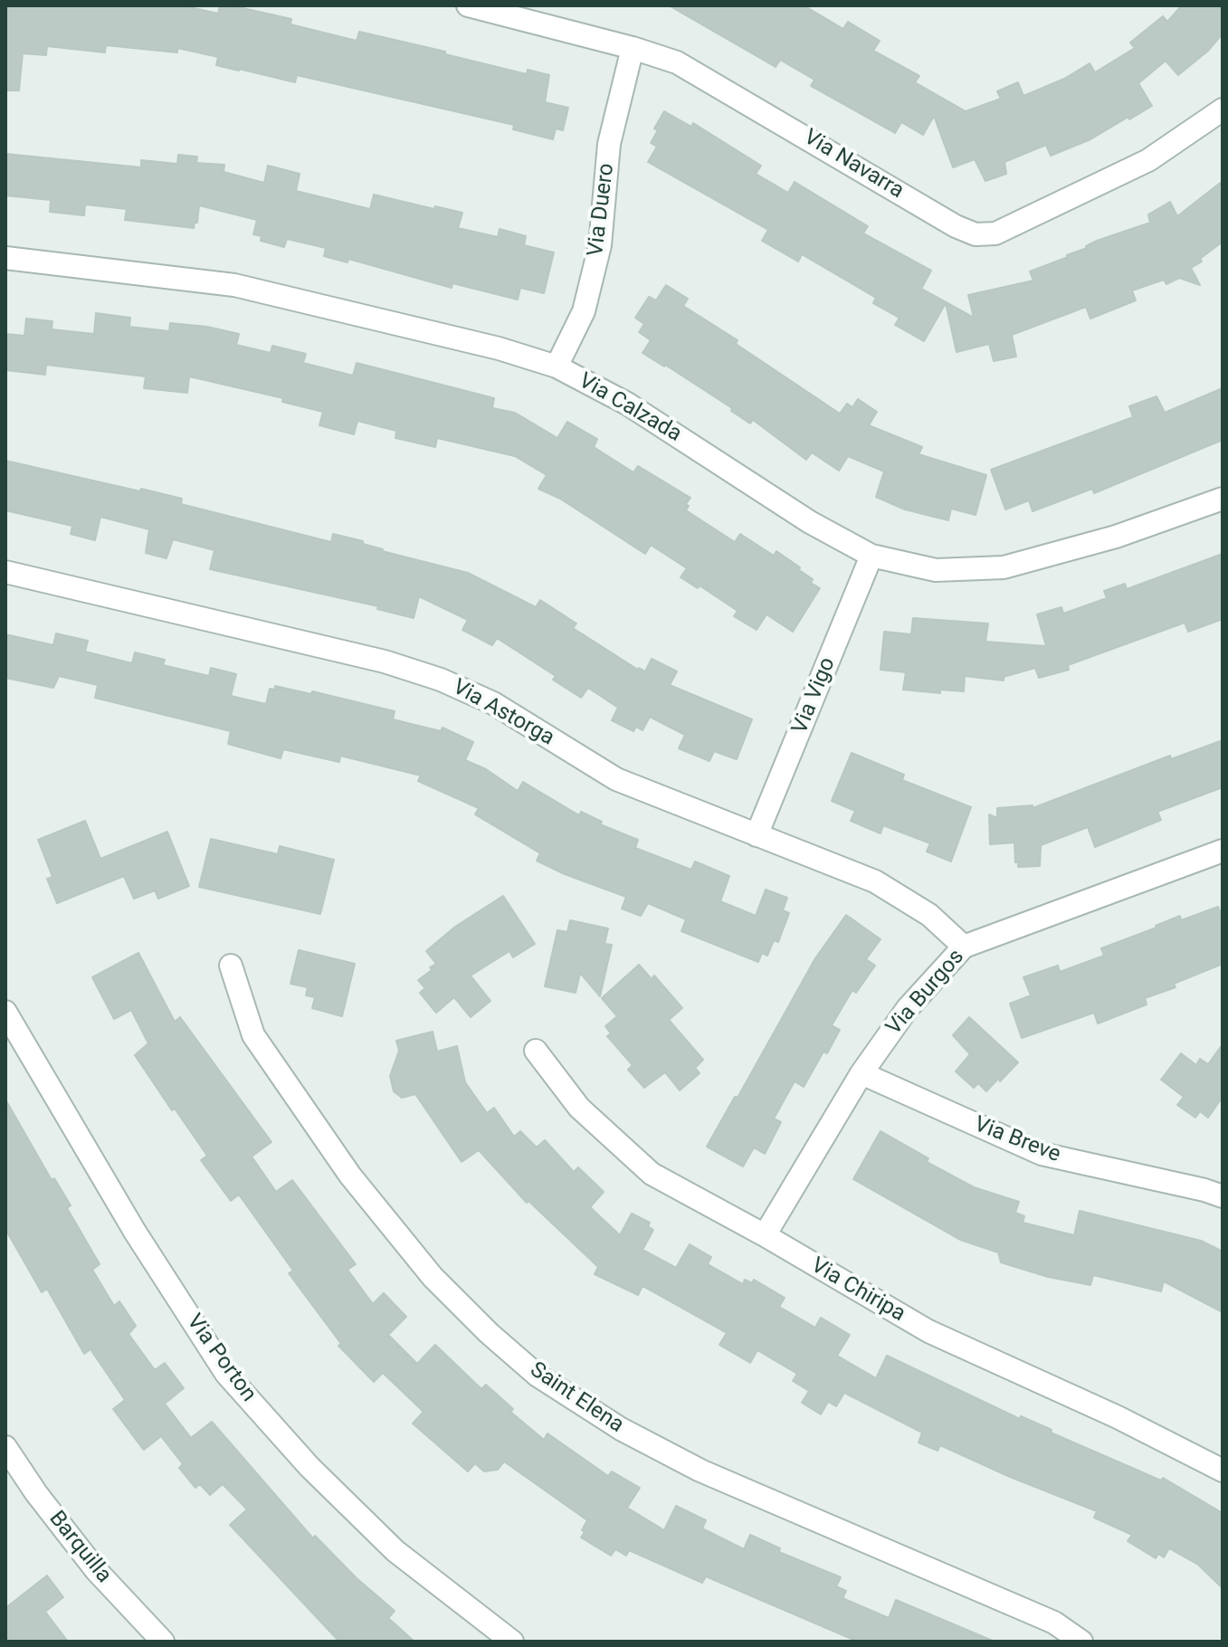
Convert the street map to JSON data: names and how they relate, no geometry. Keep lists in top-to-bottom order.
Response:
{
  "streets": {
    "street": [
      "Via Navarra",
      "Via Duero",
      "Via Calzada",
      "Via Vigo",
      "Via Astorga",
      "Via Burgos",
      "Via Breve",
      "Via Chiripa",
      "Via Porton",
      "Saint Elena",
      "Barquilla"
    ]
  },
  "crossings": [
    ["Via Navarra", "Via Duero"],
    ["Via Duero", "Via Calzada"],
    ["Via Calzada", "Via Vigo"],
    ["Via Vigo", "Via Astorga"],
    ["Via Astorga", "Via Burgos"],
    ["Via Burgos", "Via Breve"],
    ["Via Burgos", "Via Chiripa"]
  ]
}
